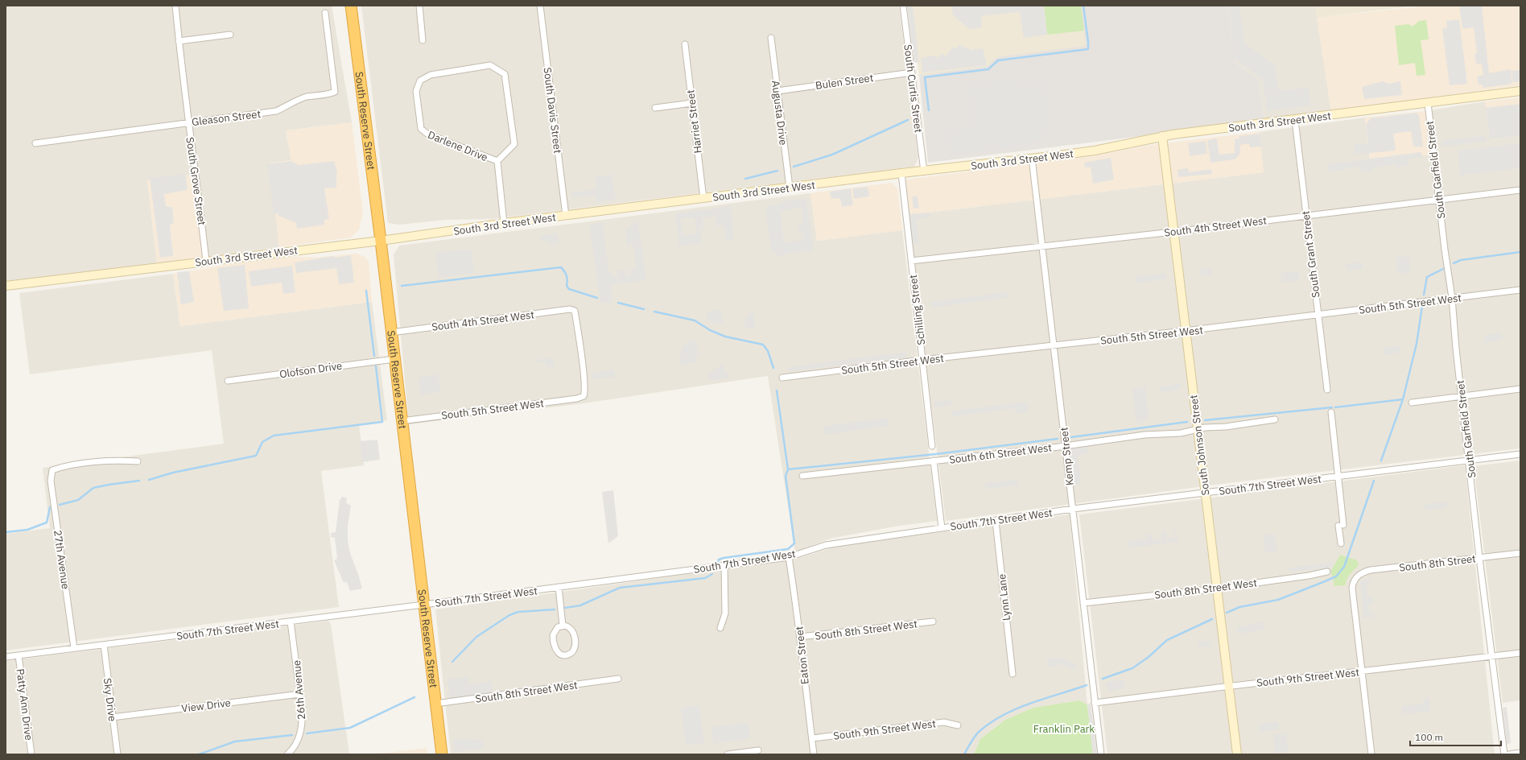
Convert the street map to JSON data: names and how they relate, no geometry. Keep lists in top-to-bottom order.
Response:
{
  "streets": {
    "highway": ["South Reserve Street"],
    "main road": ["South 3rd Street West", "South Johnson Street"],
    "street": [
      "Bulen Street",
      "South Curtis Street",
      "South Davis Street",
      "Augusta Drive",
      "Gleason Street",
      "Harriet Street",
      "Darlene Drive",
      "South Garfield Street",
      "South Grove Street",
      "South 4th Street West",
      "South Grant Street",
      "South 5th Street West",
      "Schilling Street",
      "Olofson Drive",
      "South 6th Street West",
      "Kemp Street",
      "South 7th Street West",
      "27th Avenue",
      "South 8th Street",
      "South 8th Street West",
      "Lynn Lane",
      "Eaton Street",
      "South 9th Street West",
      "26th Avenue",
      "Sky Drive",
      "Patty Ann Drive",
      "View Drive"
    ]
  },
  "crossings": [
    ["Bulen Street", "South Curtis Street"],
    ["Bulen Street", "Augusta Drive"],
    ["South Curtis Street", "South 3rd Street West"],
    ["South Davis Street", "South 3rd Street West"],
    ["Augusta Drive", "South 3rd Street West"],
    ["Gleason Street", "South Grove Street"],
    ["South Reserve Street", "South 3rd Street West"],
    ["South Reserve Street", "South 4th Street West"],
    ["South Reserve Street", "South 5th Street West"],
    ["South Reserve Street", "Olofson Drive"],
    ["South Reserve Street", "South 7th Street West"],
    ["South Reserve Street", "South 8th Street West"],
    ["Harriet Street", "South 3rd Street West"],
    ["South 3rd Street West", "Darlene Drive"],
    ["South 3rd Street West", "South Garfield Street"],
    ["South 3rd Street West", "South Grove Street"],
    ["South 3rd Street West", "South Grant Street"],
    ["South 3rd Street West", "Schilling Street"],
    ["South 3rd Street West", "South Johnson Street"],
    ["South 3rd Street West", "Kemp Street"],
    ["South Garfield Street", "South 4th Street West"],
    ["South Garfield Street", "South 5th Street West"],
    ["South Garfield Street", "South 7th Street West"],
    ["South Garfield Street", "South 8th Street"],
    ["South Garfield Street", "South 9th Street West"],
    ["South 4th Street West", "South Grant Street"],
    ["South 4th Street West", "South 5th Street West"],
    ["South 4th Street West", "Schilling Street"],
    ["South 4th Street West", "South Johnson Street"],
    ["South 4th Street West", "Kemp Street"],
    ["South Grant Street", "South 5th Street West"],
    ["South 5th Street West", "Schilling Street"],
    ["South 5th Street West", "South Johnson Street"],
    ["South 5th Street West", "Kemp Street"],
    ["South Johnson Street", "South 6th Street West"],
    ["South Johnson Street", "South 7th Street West"],
    ["South Johnson Street", "South 8th Street West"],
    ["South Johnson Street", "South 9th Street West"],
    ["South 6th Street West", "Kemp Street"],
    ["Kemp Street", "South 7th Street West"],
    ["Kemp Street", "South 8th Street West"],
    ["Kemp Street", "South 9th Street West"],
    ["South 7th Street West", "27th Avenue"],
    ["South 7th Street West", "Lynn Lane"],
    ["South 7th Street West", "Eaton Street"],
    ["South 7th Street West", "26th Avenue"],
    ["South 7th Street West", "Sky Drive"],
    ["South 7th Street West", "Patty Ann Drive"],
    ["South 8th Street", "South 9th Street West"],
    ["South 8th Street West", "Eaton Street"],
    ["Eaton Street", "South 9th Street West"],
    ["26th Avenue", "View Drive"],
    ["Sky Drive", "View Drive"]
  ],
  "parks": ["Franklin Park"],
  "scale_bar": "100 m"
}
